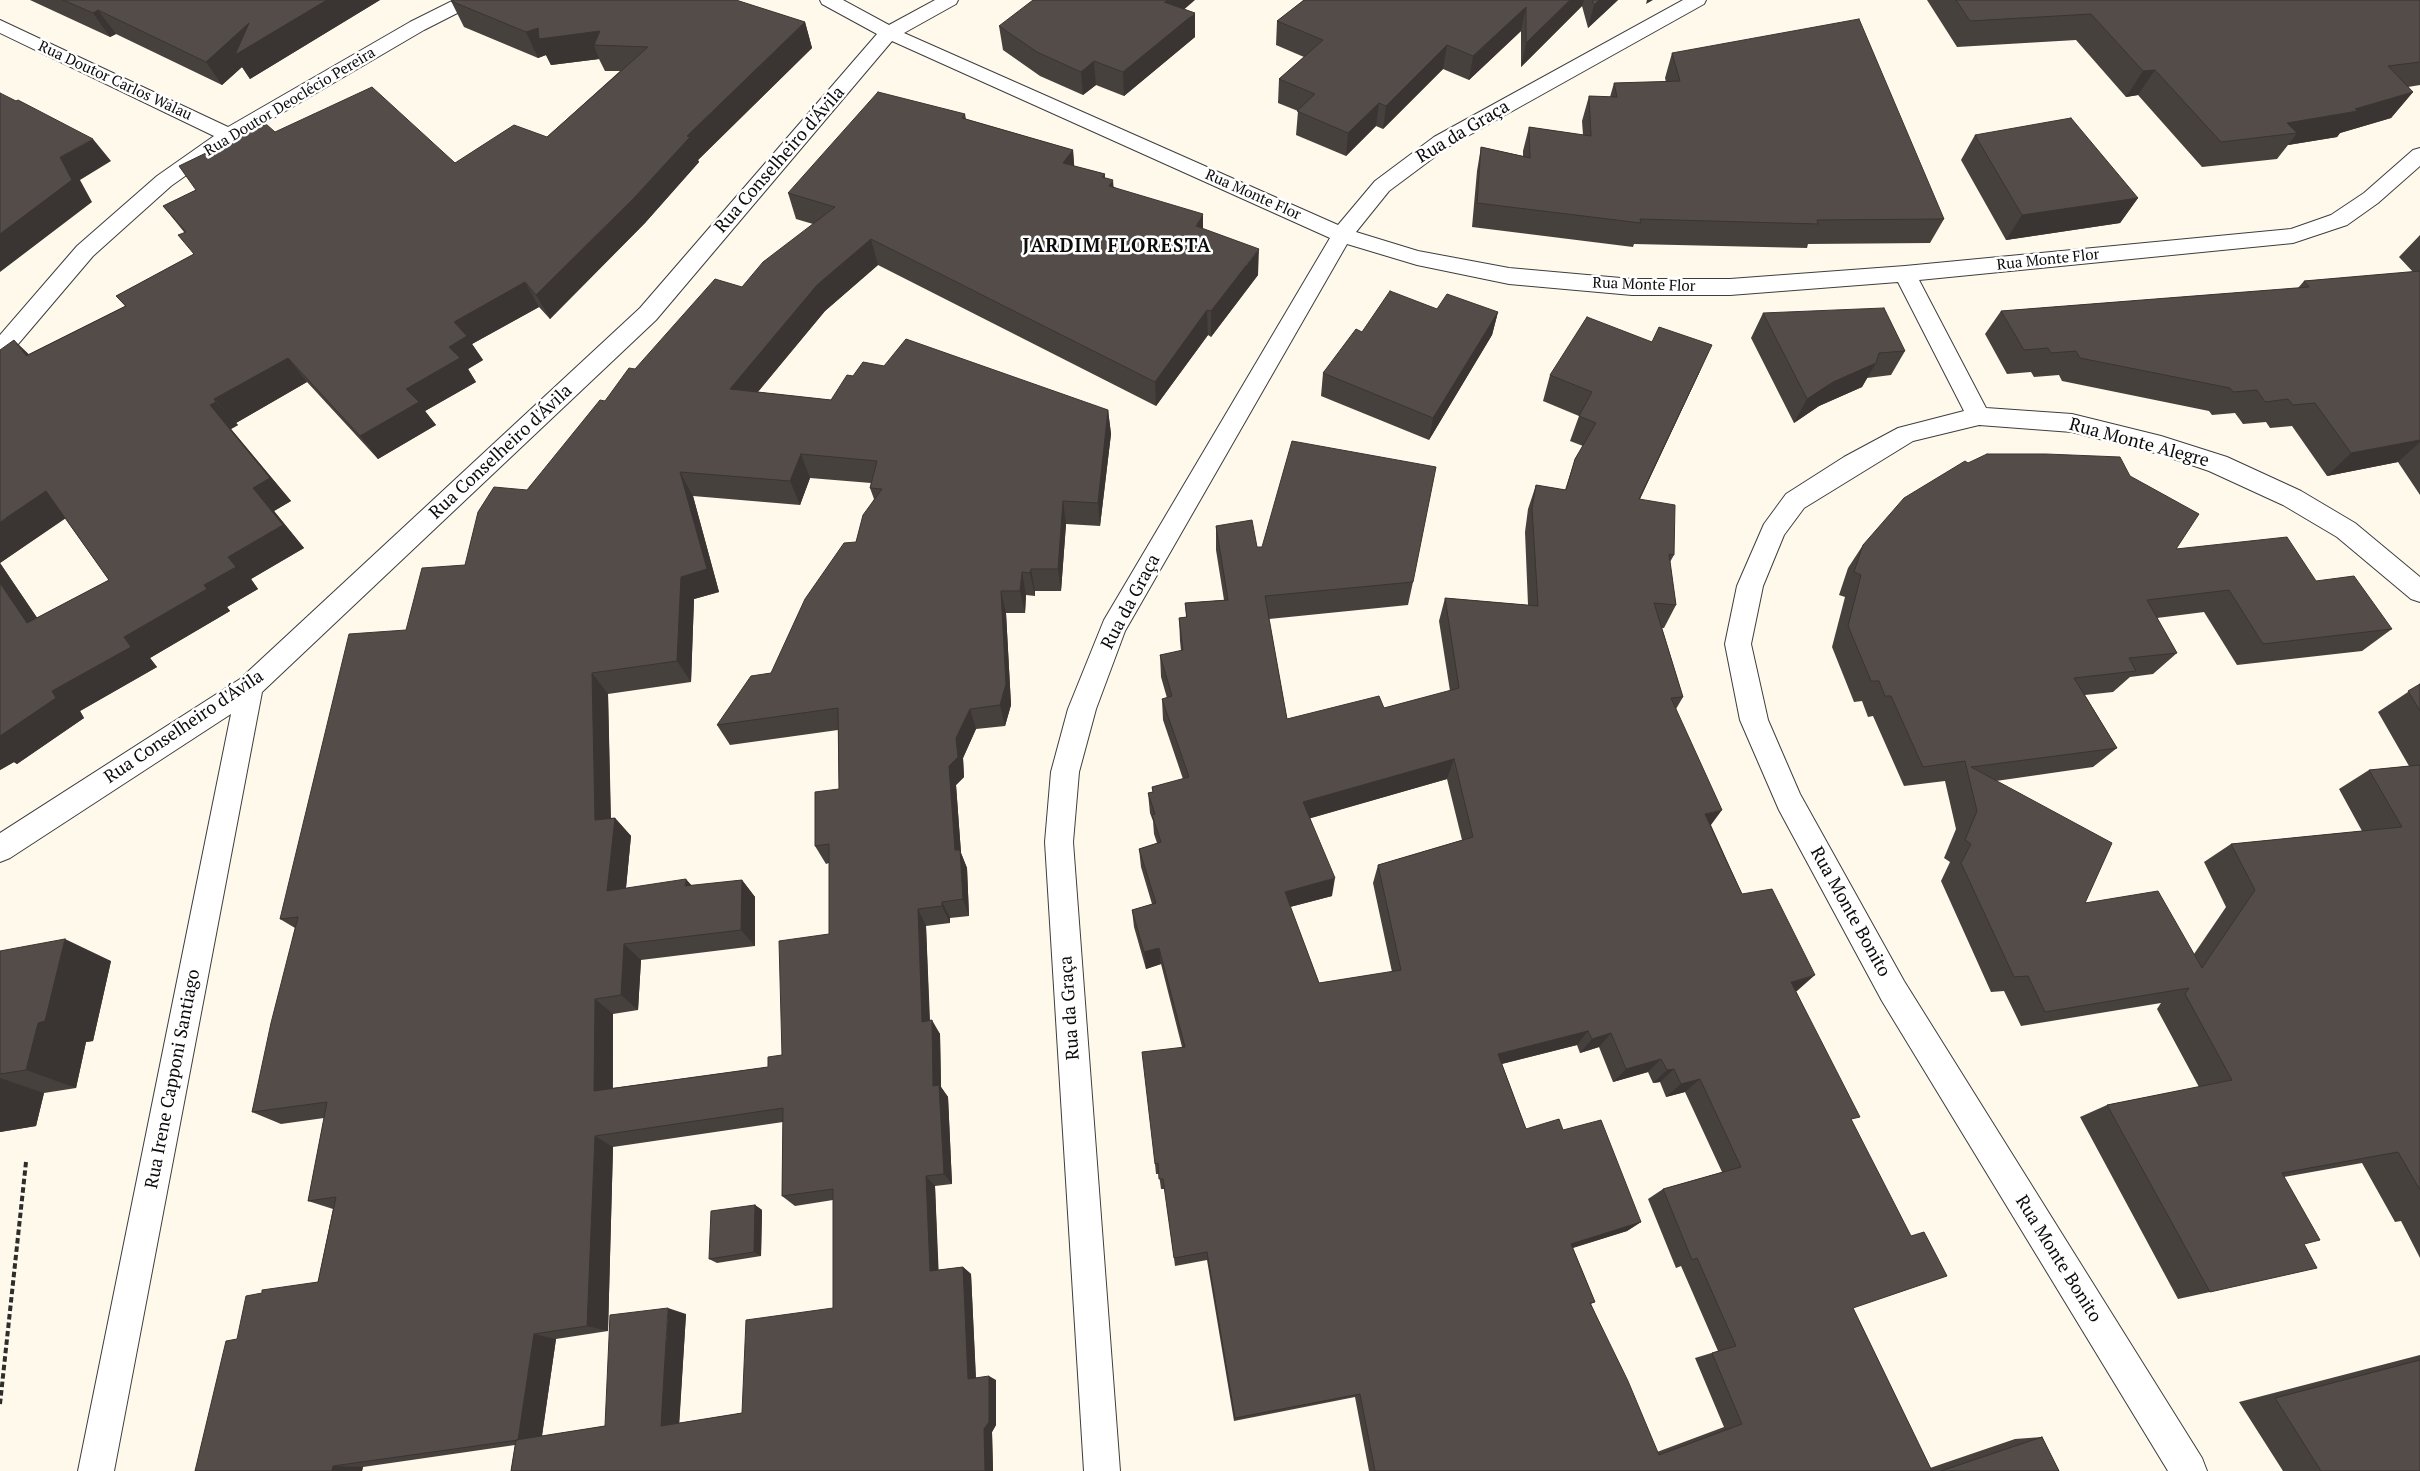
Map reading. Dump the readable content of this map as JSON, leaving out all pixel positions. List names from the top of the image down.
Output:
{
  "streets": {
    "street": [
      "Rua Doutor Carlos Walau",
      "Rua Doutor Deoclécio Pereira",
      "Rua da Graça",
      "Rua Conselheiro d'Ávila",
      "Rua Monte Flor",
      "Rua Monte Alegre",
      "Rua Monte Bonito",
      "Rua Irene Capponi Santiago"
    ]
  },
  "crossings": [
    ["Rua Doutor Carlos Walau", "Rua Doutor Deoclécio Pereira"],
    ["Rua da Graça", "Rua Monte Flor"],
    ["Rua Conselheiro d'Ávila", "Rua Monte Flor"],
    ["Rua Conselheiro d'Ávila", "Rua Irene Capponi Santiago"],
    ["Rua Monte Alegre", "Rua Monte Bonito"]
  ],
  "districts": ["JARDIM FLORESTA"]
}
